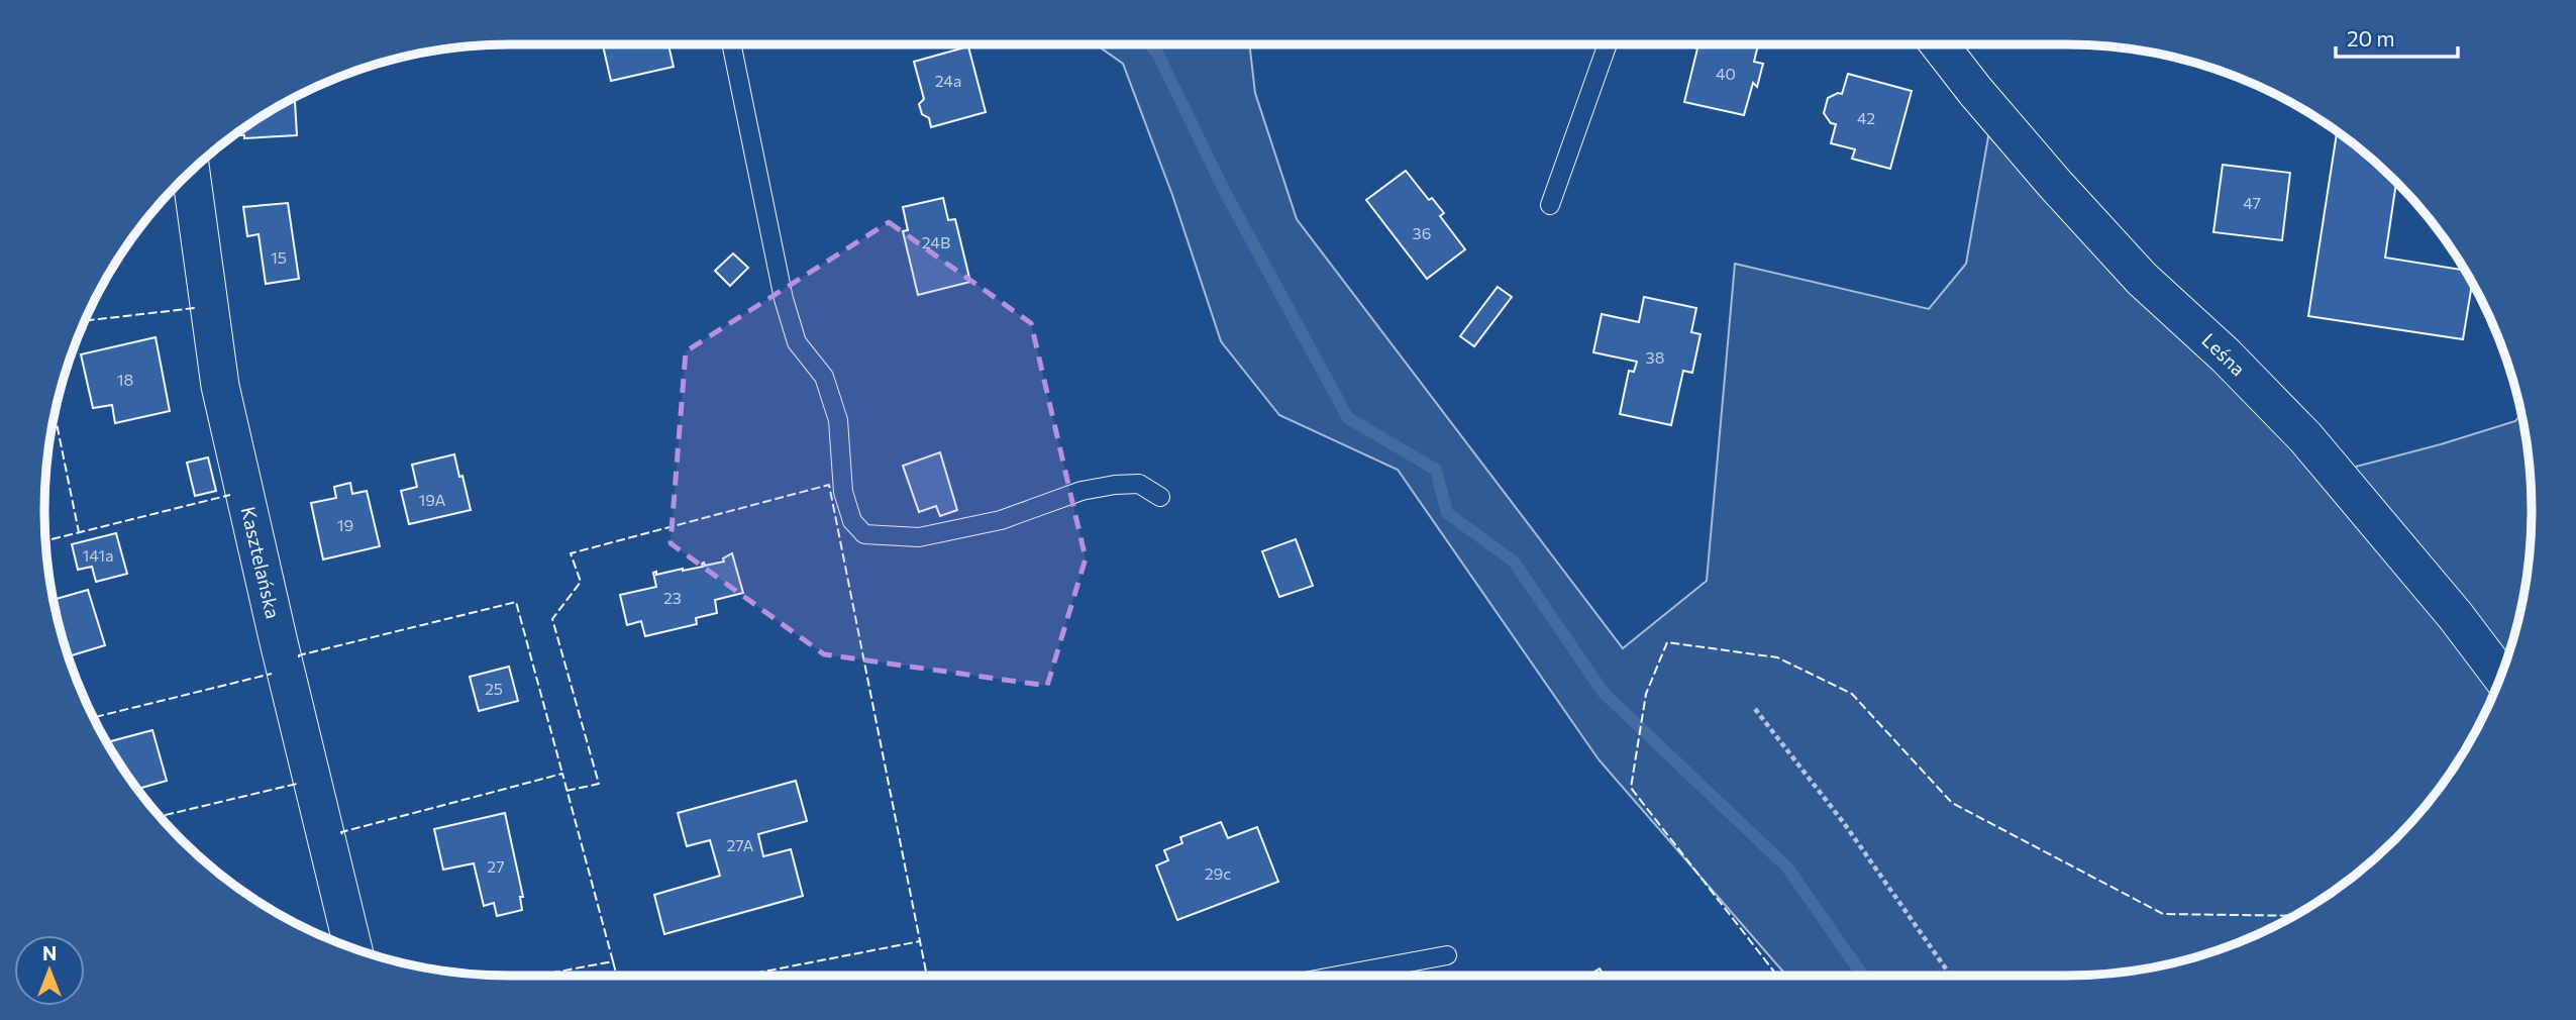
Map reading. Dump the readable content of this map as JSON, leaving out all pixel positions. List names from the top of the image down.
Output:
{
  "streets": {
    "street": ["Leśna", "Kasztelańska"]
  },
  "house_numbers": [
    "40",
    "24a",
    "42",
    "47",
    "36",
    "24B",
    "15",
    "38",
    "18",
    "19A",
    "19",
    "141a",
    "23",
    "25",
    "27A",
    "27",
    "29c"
  ],
  "scale_bar": "20 m",
  "north": "top"
}
